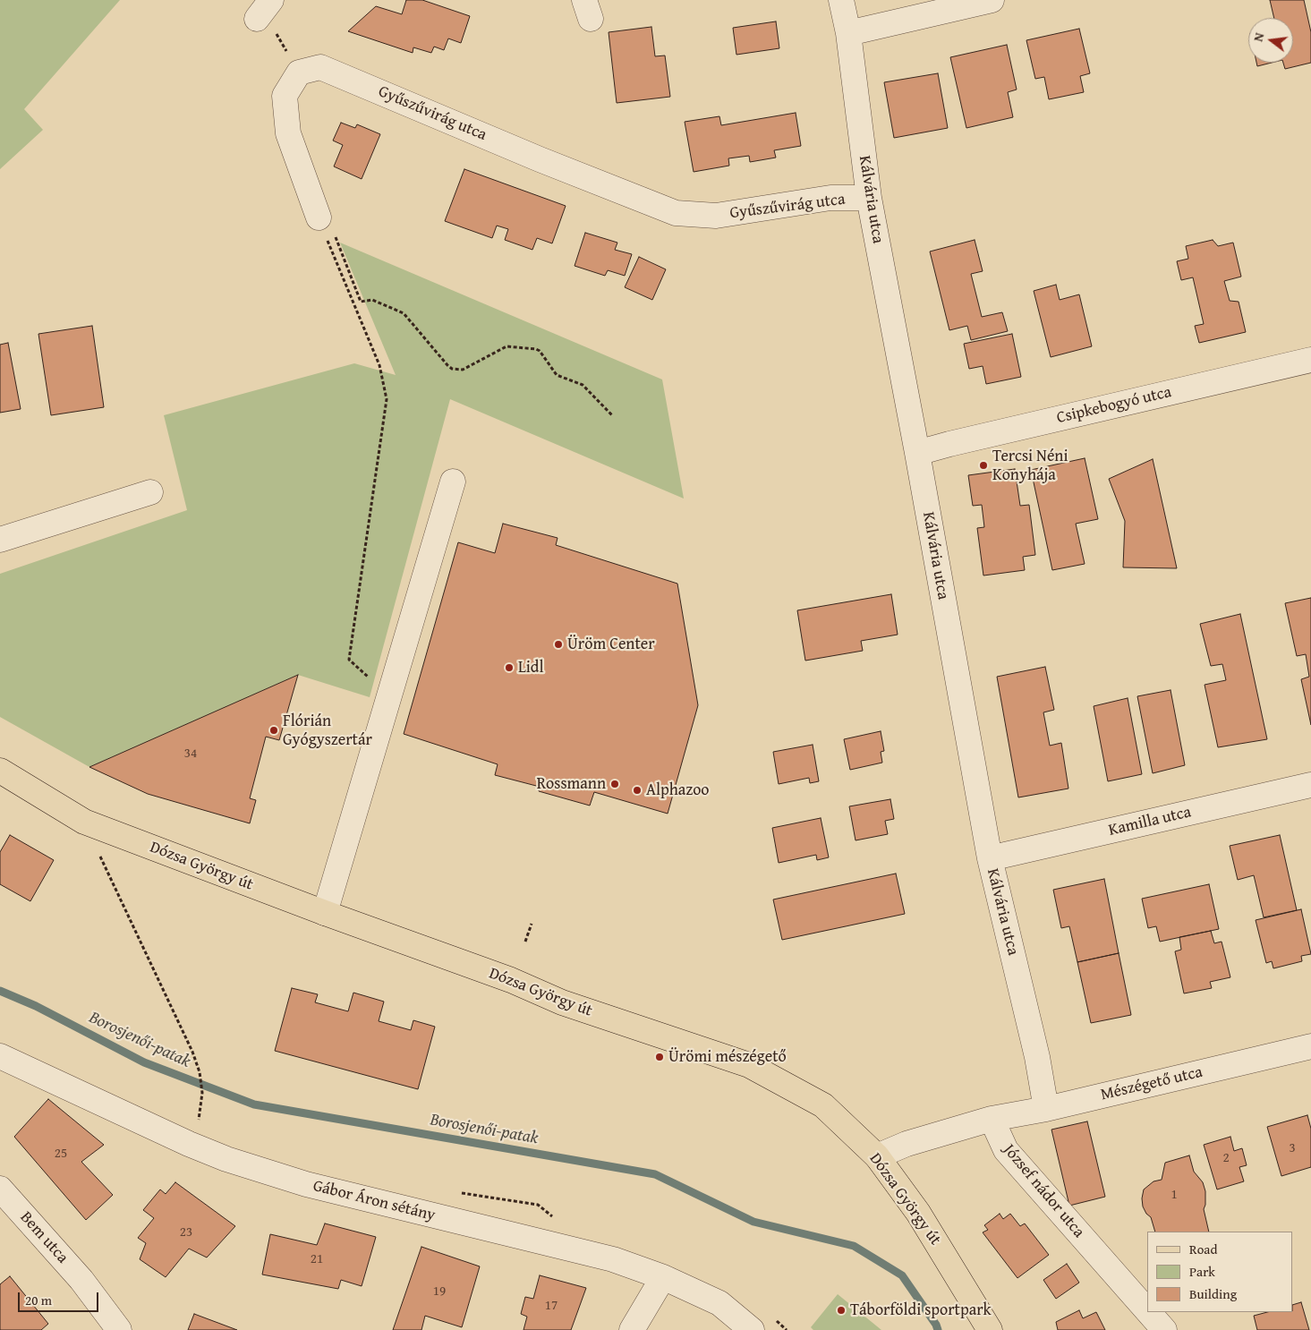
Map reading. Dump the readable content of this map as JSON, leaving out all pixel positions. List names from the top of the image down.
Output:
{
  "streets": {
    "main road": ["Dózsa György út"],
    "street": [
      "Gyűszűvirág utca",
      "Kálvária utca",
      "Csipkebogyó utca",
      "Kamilla utca",
      "Mészégető utca",
      "József nádor utca",
      "Gábor Áron sétány",
      "Bem utca"
    ]
  },
  "crossings": [
    ["Gyűszűvirág utca", "Kálvária utca"],
    ["Kálvária utca", "Csipkebogyó utca"],
    ["Kálvária utca", "Kamilla utca"],
    ["Kálvária utca", "Mészégető utca"],
    ["Mészégető utca", "József nádor utca"]
  ],
  "water": ["Borosjenői-patak"],
  "places": [
    "Tercsi Néni Konyhája",
    "Üröm Center",
    "Lidl",
    "Flórián Gyógyszertár",
    "Rossmann",
    "Alphazoo",
    "Ürömi mészégető",
    "Táborföldi sportpark"
  ],
  "house_numbers": [
    "34",
    "3",
    "25",
    "2",
    "1",
    "23",
    "21",
    "19",
    "17"
  ],
  "legend": ["Road", "Park", "Building"],
  "scale_bar": "20 m",
  "north": "left"
}
